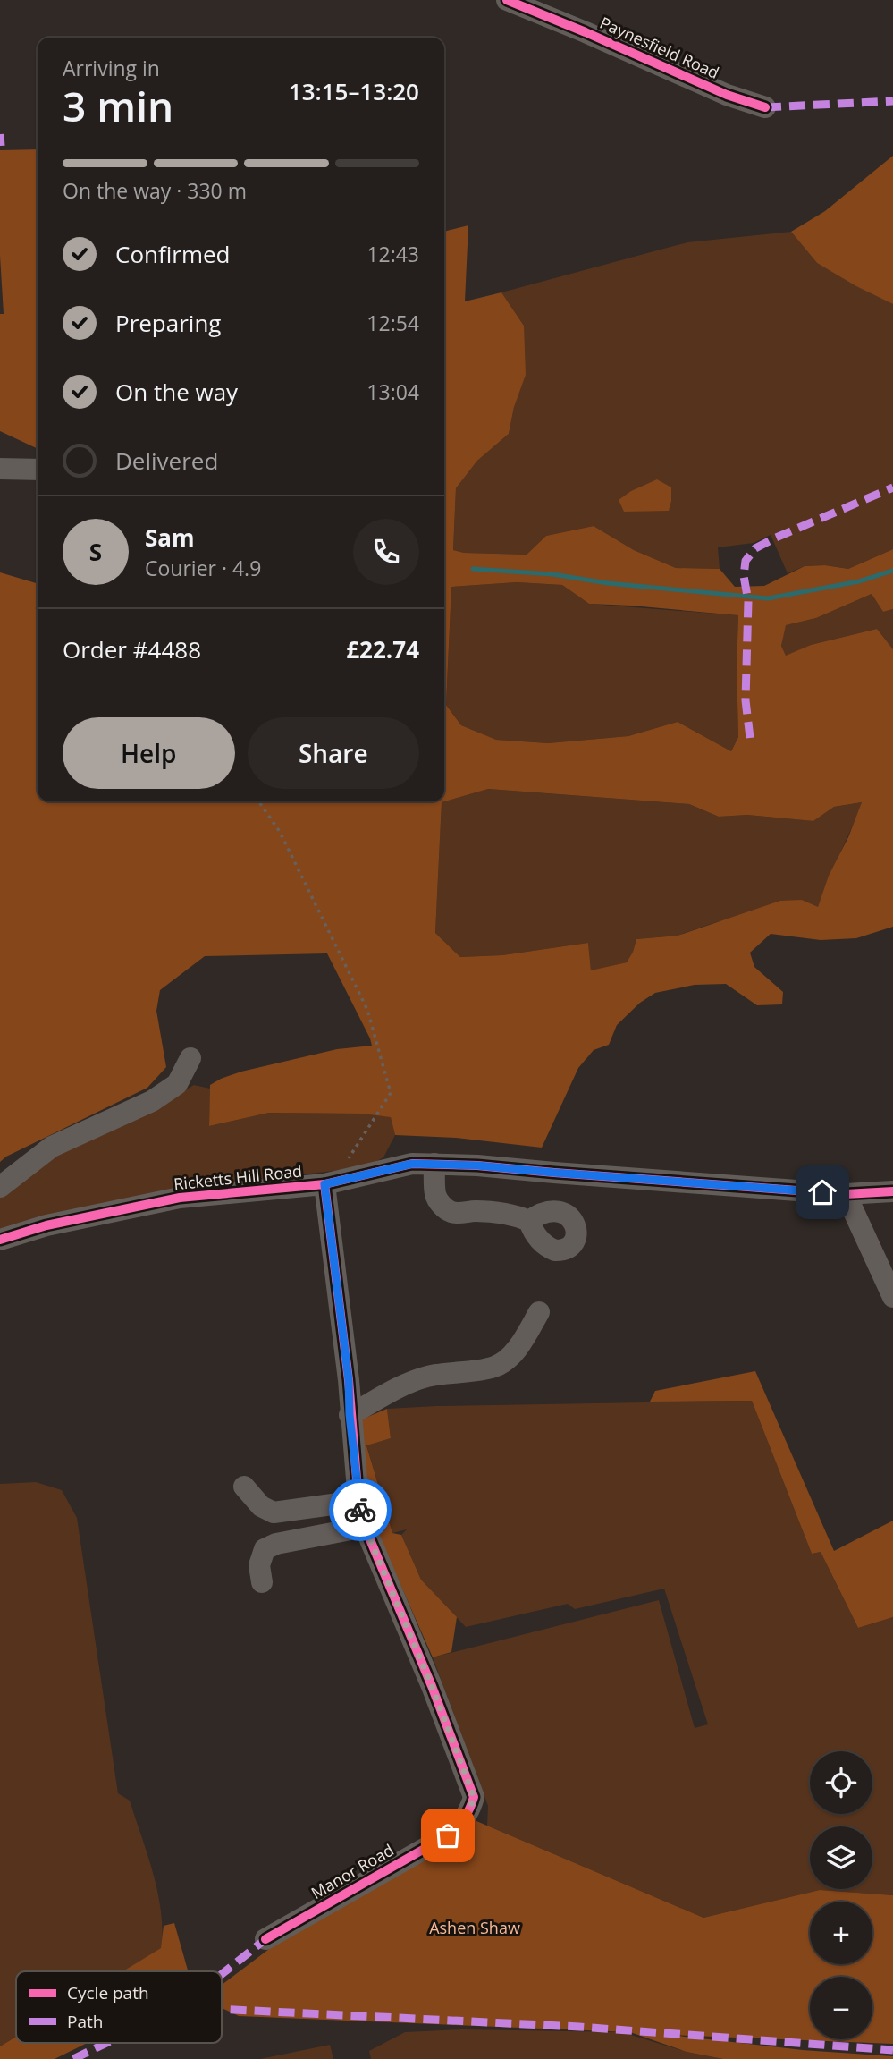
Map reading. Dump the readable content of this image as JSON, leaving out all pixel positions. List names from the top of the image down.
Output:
{
  "streets": {
    "street": ["Paynesfield Road", "Ricketts Hill Road", "Manor Road"]
  },
  "crossings": [
    ["Ricketts Hill Road", "Manor Road"]
  ],
  "parks": ["Ashen Shaw"],
  "legend": ["Cycle path", "Path"],
  "page": {
    "heading": ["3 min", "Arriving in", "13:15–13:20"],
    "panel": [
      "Sam",
      "Courier · 4.9",
      "Order #4488",
      "£22.74"
    ],
    "bar": "On the way · 330 m",
    "list": [
      ["Confirmed", "12:43"],
      ["Preparing", "12:54"],
      ["On the way", "13:04"],
      "Delivered"
    ],
    "round": "S",
    "buttons": ["Help", "Share"],
    "map_buttons": ["+", "−"]
  }
}
